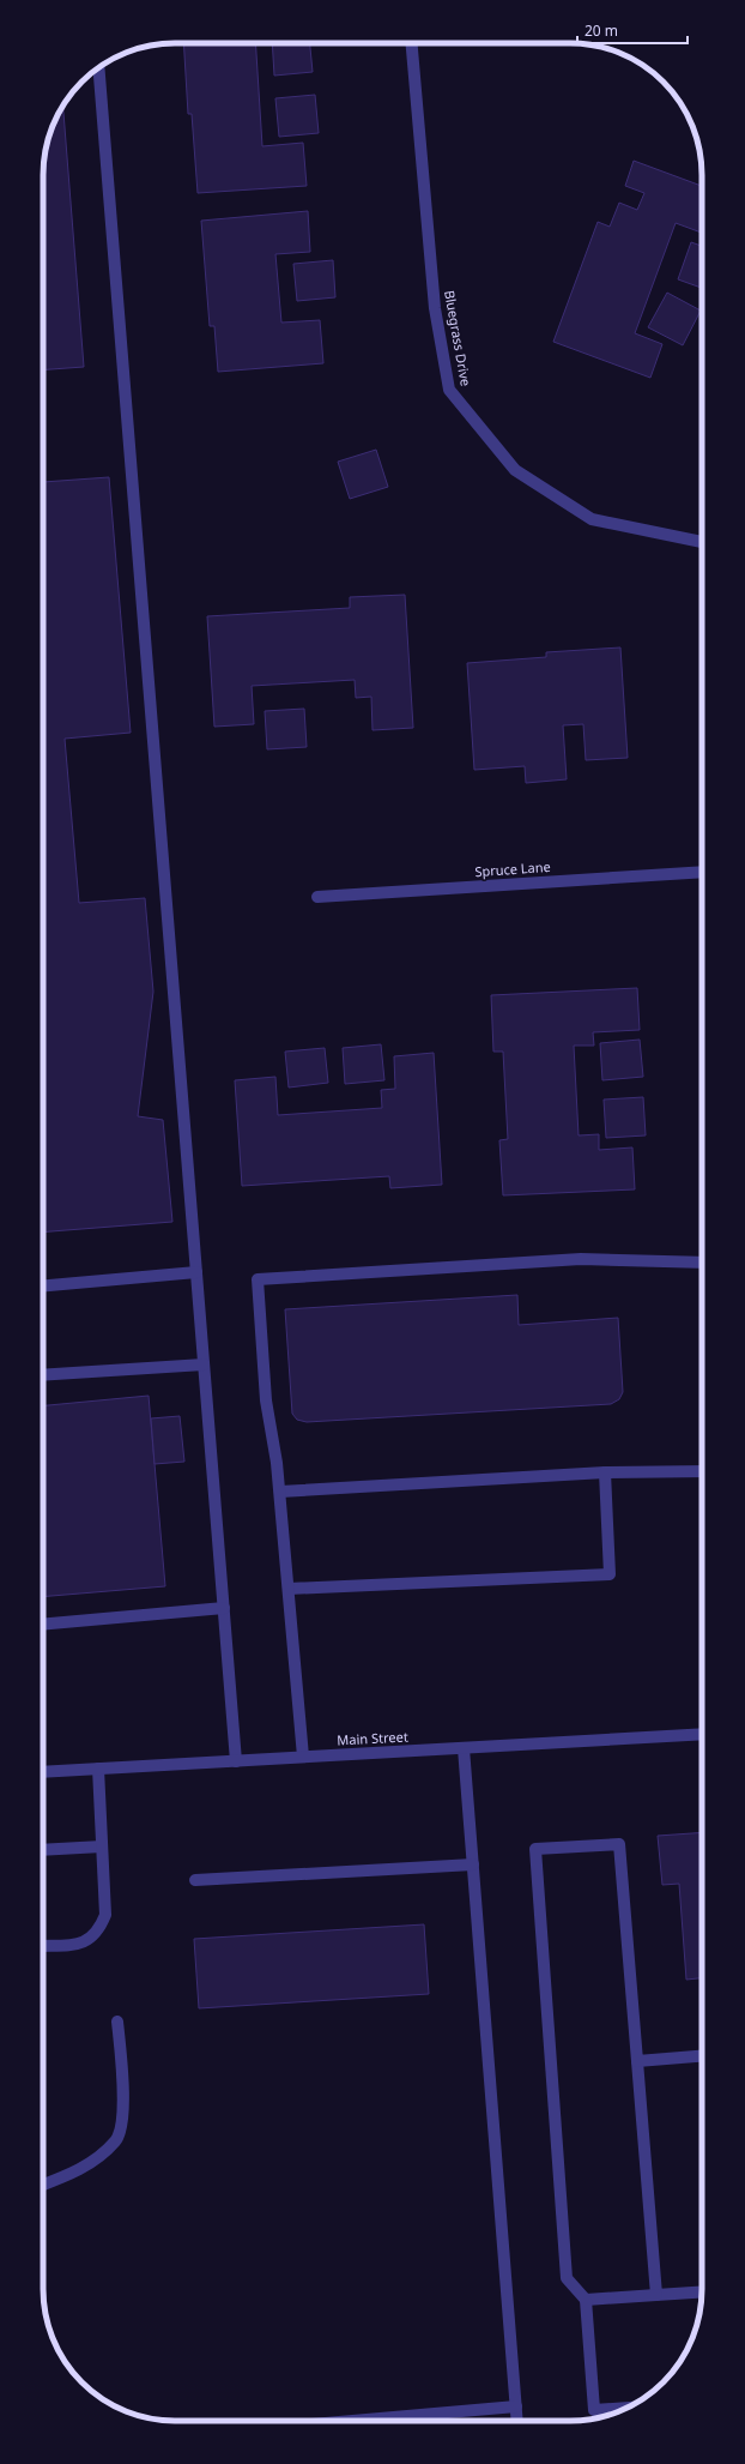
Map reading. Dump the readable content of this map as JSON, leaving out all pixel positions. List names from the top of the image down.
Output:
{
  "streets": {
    "street": ["Bluegrass Drive", "Spruce Lane", "Main Street"]
  },
  "scale_bar": "20 m"
}
